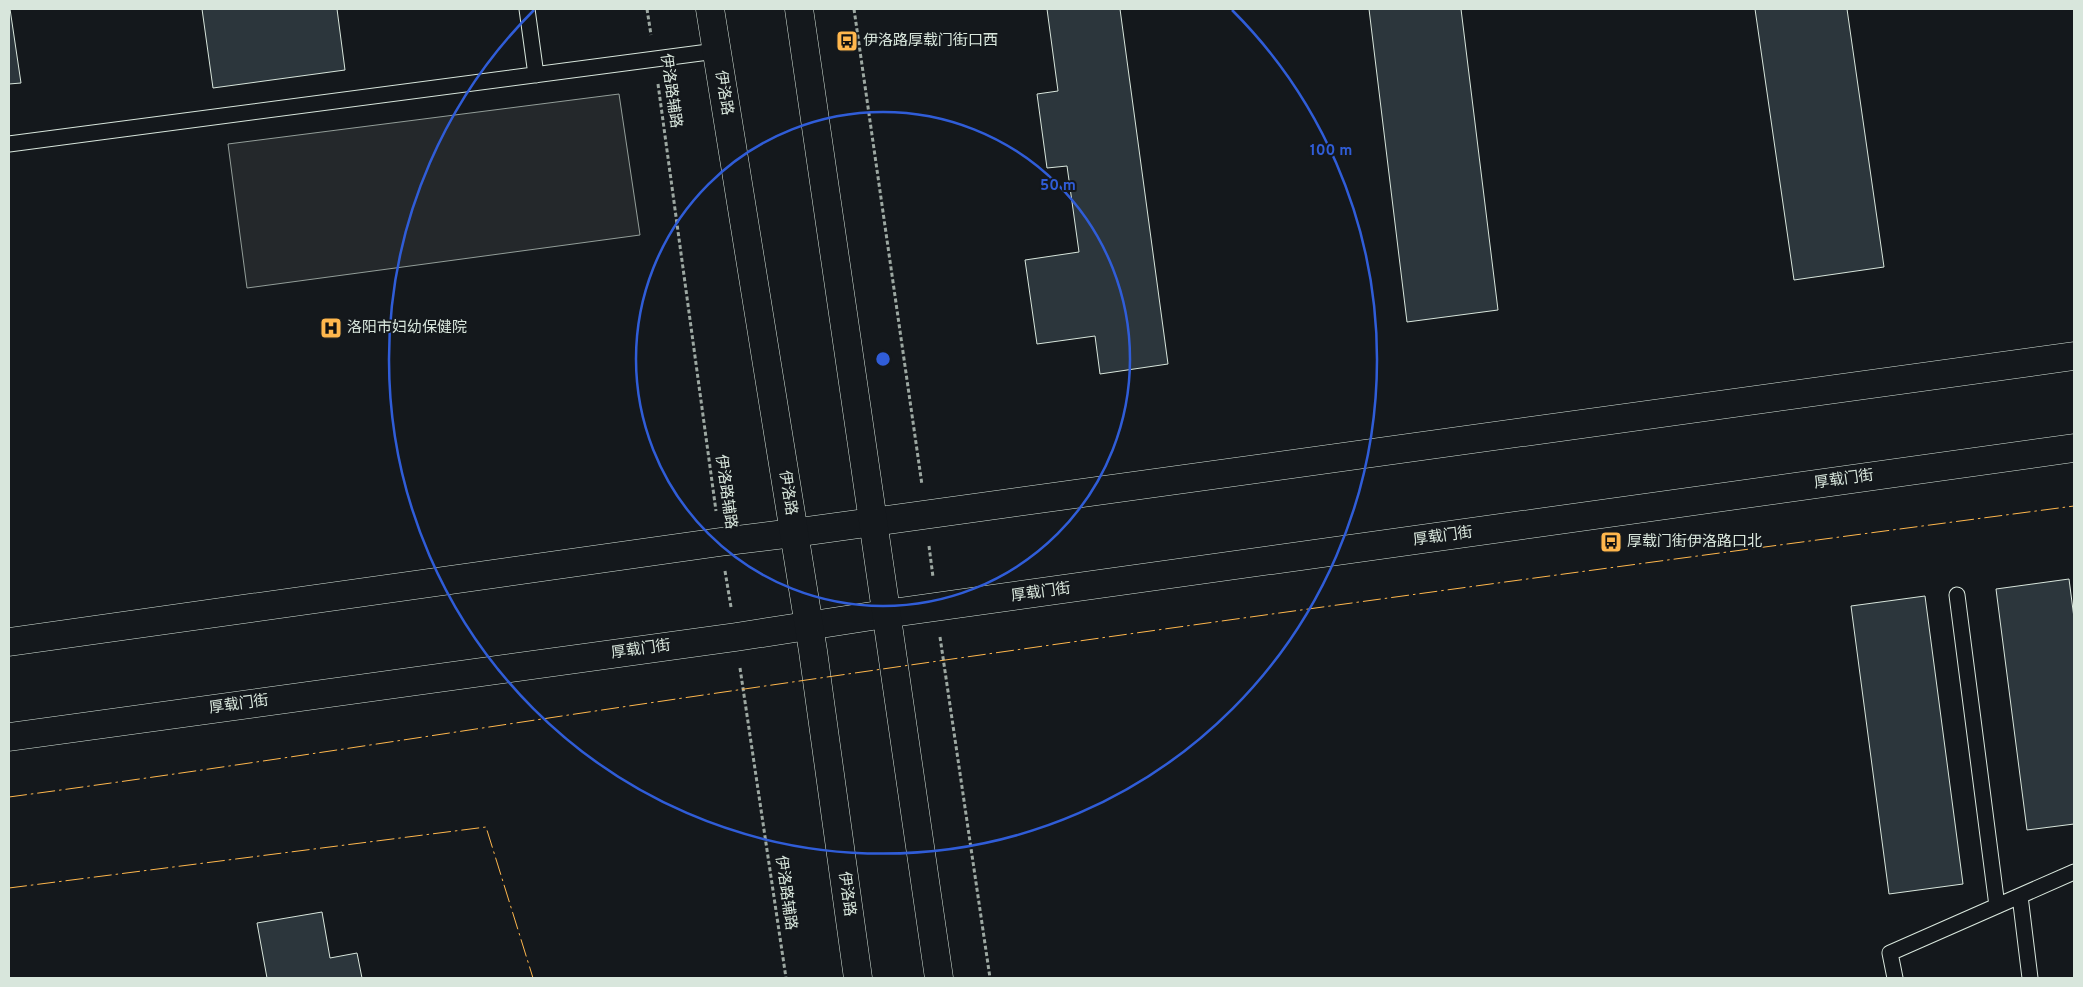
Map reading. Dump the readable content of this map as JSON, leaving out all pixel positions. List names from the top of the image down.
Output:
{
  "streets": {
    "main road": ["伊洛路", "厚载门街"],
    "path": ["伊洛路辅路"]
  },
  "crossings": [
    ["伊洛路辅路", "厚载门街"],
    ["伊洛路", "厚载门街"]
  ],
  "places": {
    "bus stop": ["伊洛路厚载门街口西", "厚载门街伊洛路口北"],
    "hospital": ["洛阳市妇幼保健院"]
  },
  "rings": ["100 m", "50 m"]
}
